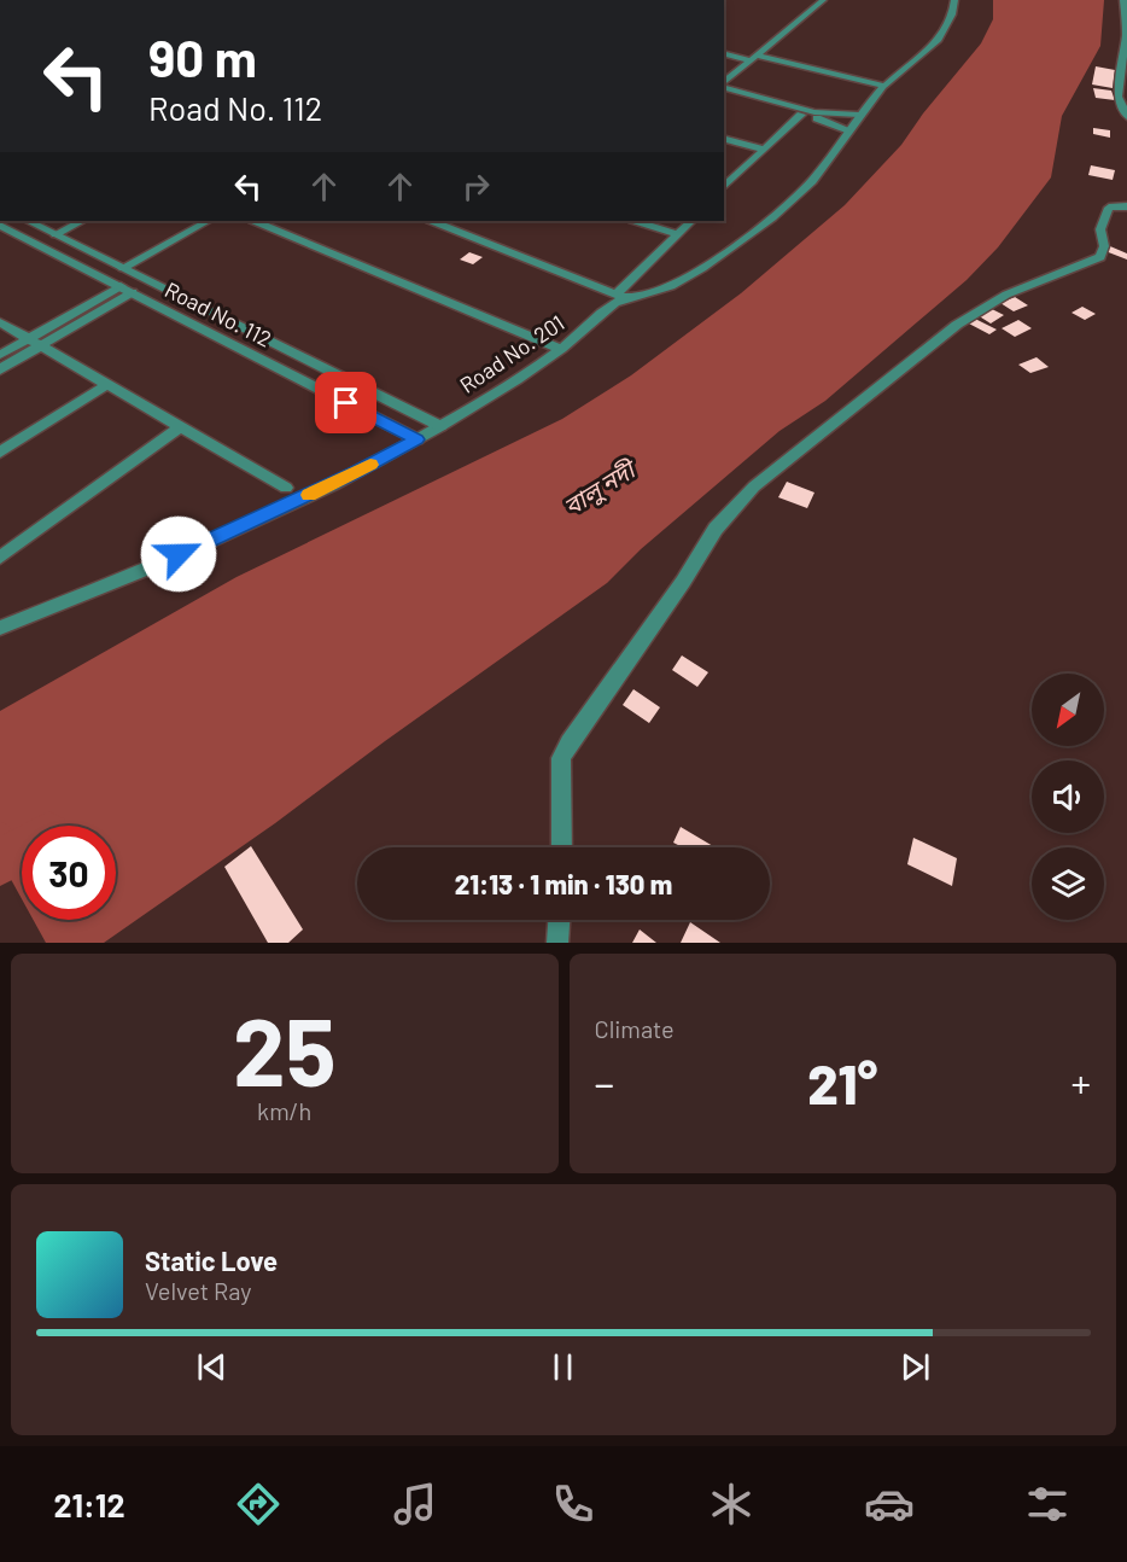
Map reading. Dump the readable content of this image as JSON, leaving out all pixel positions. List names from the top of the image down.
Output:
{
  "streets": {
    "street": ["Road No. 112", "Road No. 201"]
  },
  "crossings": [
    ["Road No. 112", "Road No. 201"]
  ],
  "water": ["বালু নদী"],
  "north": "bottom left",
  "page": {
    "turn": ["90 m", "Road No. 112"],
    "limit": "30",
    "trip": "21:13 · 1 min · 130 m",
    "tile": [
      ["25", "km/h"],
      "Climate"
    ],
    "heat": ["−", "21°", "+"],
    "song": ["Static Love", "Velvet Ray"],
    "tabs": "21:12"
  }
}
